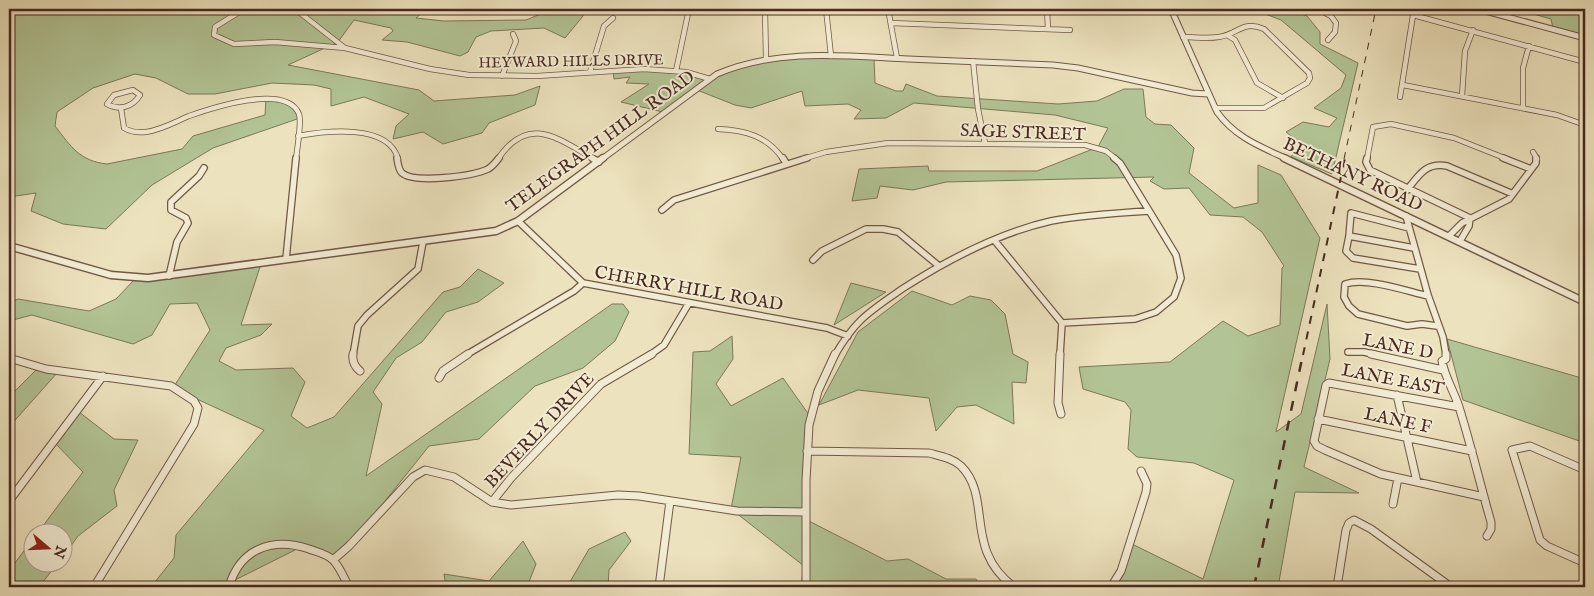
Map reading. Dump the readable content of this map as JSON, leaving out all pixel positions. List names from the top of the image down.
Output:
{
  "streets": {
    "street": [
      "HEYWARD HILLS DRIVE",
      "SAGE STREET",
      "TELEGRAPH HILL ROAD",
      "BETHANY ROAD",
      "CHERRY HILL ROAD",
      "LANE D",
      "LANE EAST",
      "LANE F",
      "BEVERLY DRIVE"
    ]
  },
  "crossings": [
    ["HEYWARD HILLS DRIVE", "TELEGRAPH HILL ROAD"],
    ["TELEGRAPH HILL ROAD", "BETHANY ROAD"],
    ["TELEGRAPH HILL ROAD", "CHERRY HILL ROAD"],
    ["CHERRY HILL ROAD", "BEVERLY DRIVE"],
    ["LANE EAST", "LANE F"]
  ],
  "north": "right"
}
